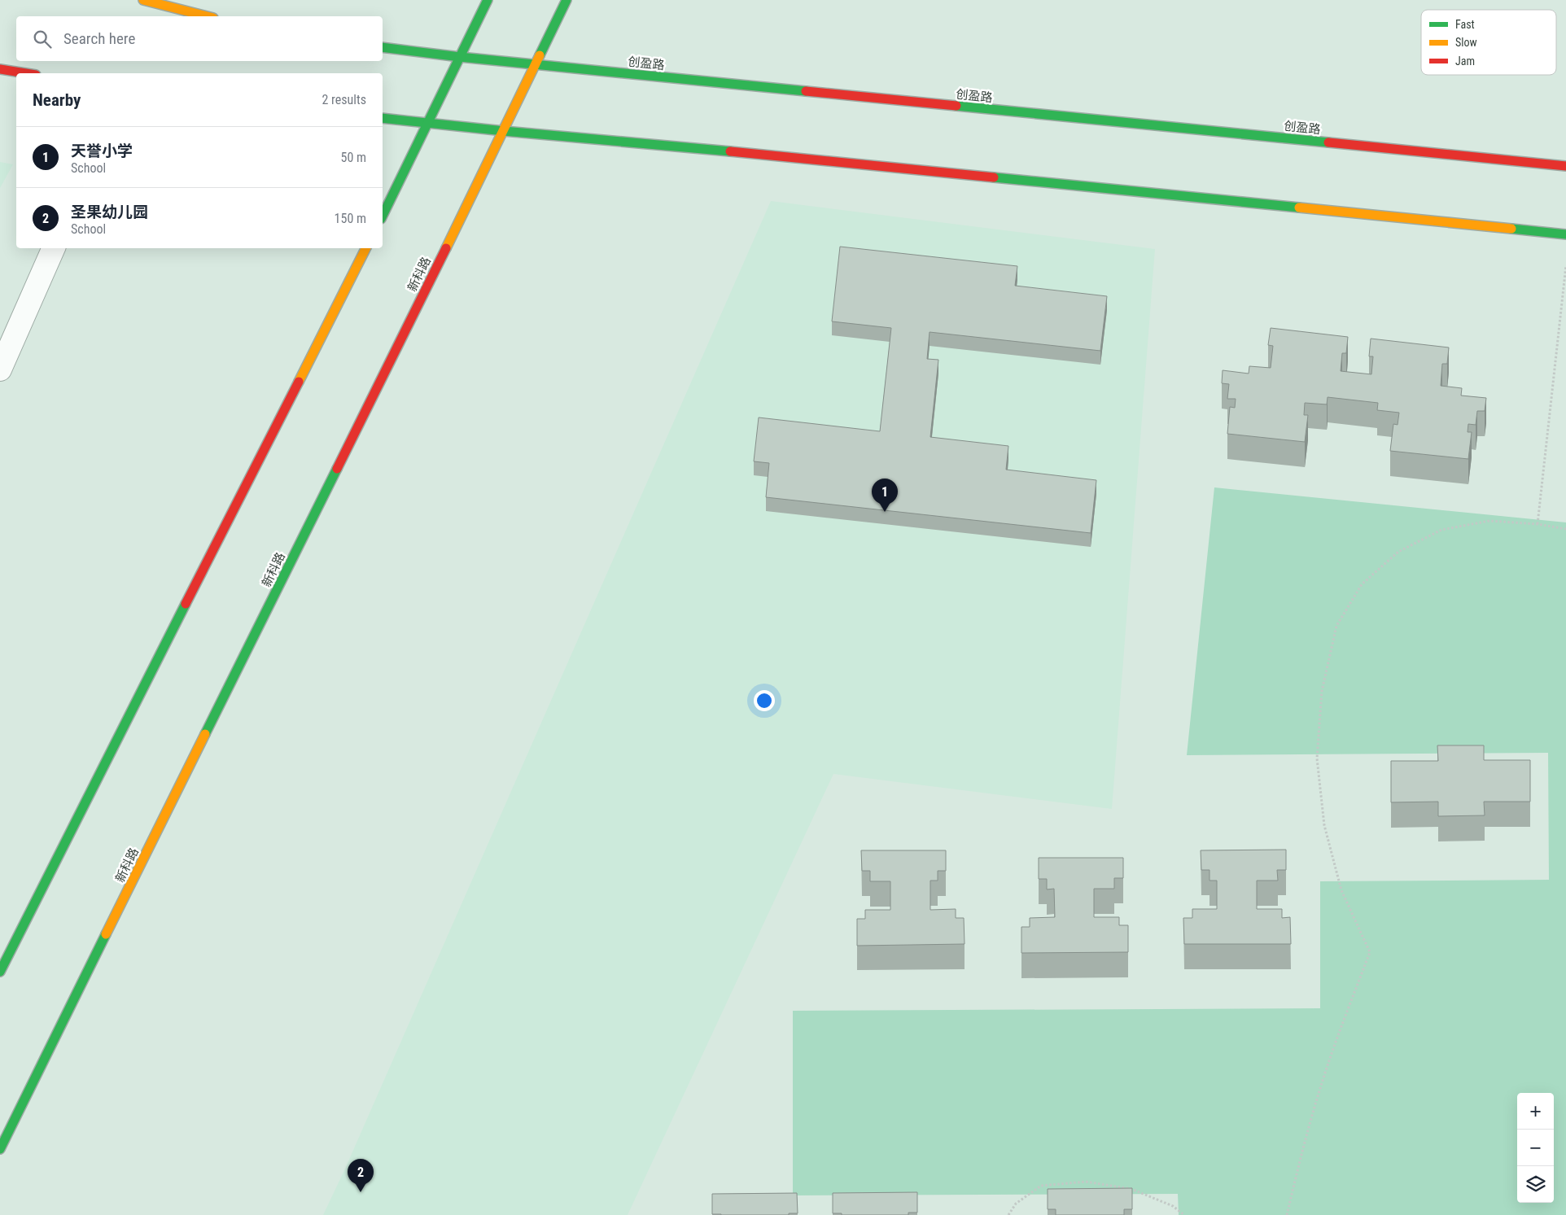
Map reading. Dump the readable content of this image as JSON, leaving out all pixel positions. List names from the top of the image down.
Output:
{
  "streets": {
    "street": ["创盈路", "新科路"]
  },
  "crossings": [
    ["创盈路", "新科路"]
  ],
  "legend": ["Fast", "Slow", "Jam"],
  "page": {
    "search": "Search here",
    "heading": ["Nearby", "2 results"],
    "list": [
      {
        "mark": "1",
        "name": "天誉小学",
        "note": "School",
        "value": "50 m"
      },
      {
        "mark": "2",
        "name": "圣果幼儿园",
        "note": "School",
        "value": "150 m"
      }
    ],
    "pins": ["1", "2"],
    "map_buttons": ["+", "−"]
  }
}
